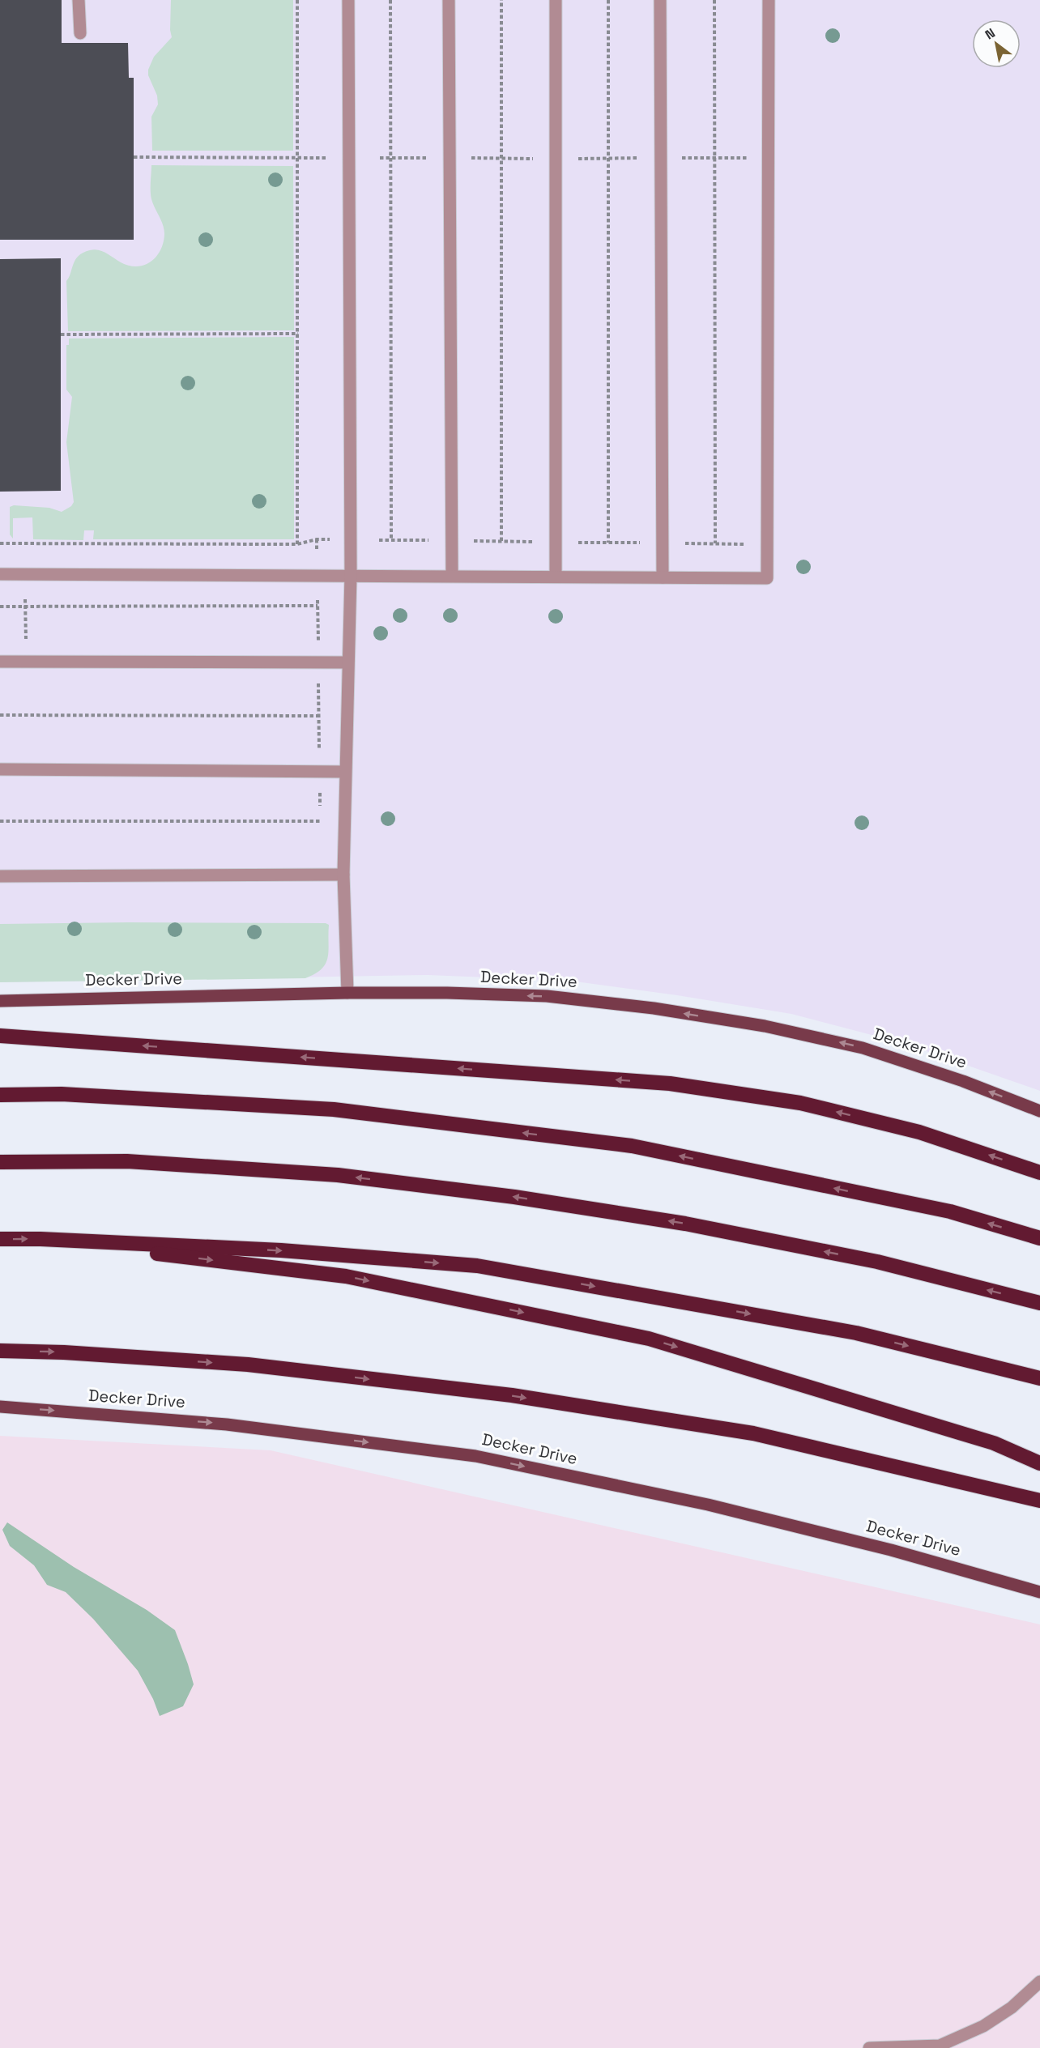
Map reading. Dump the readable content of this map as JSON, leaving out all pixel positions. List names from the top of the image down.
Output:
{
  "streets": {
    "main road": ["Decker Drive"]
  },
  "north": "top left"
}
